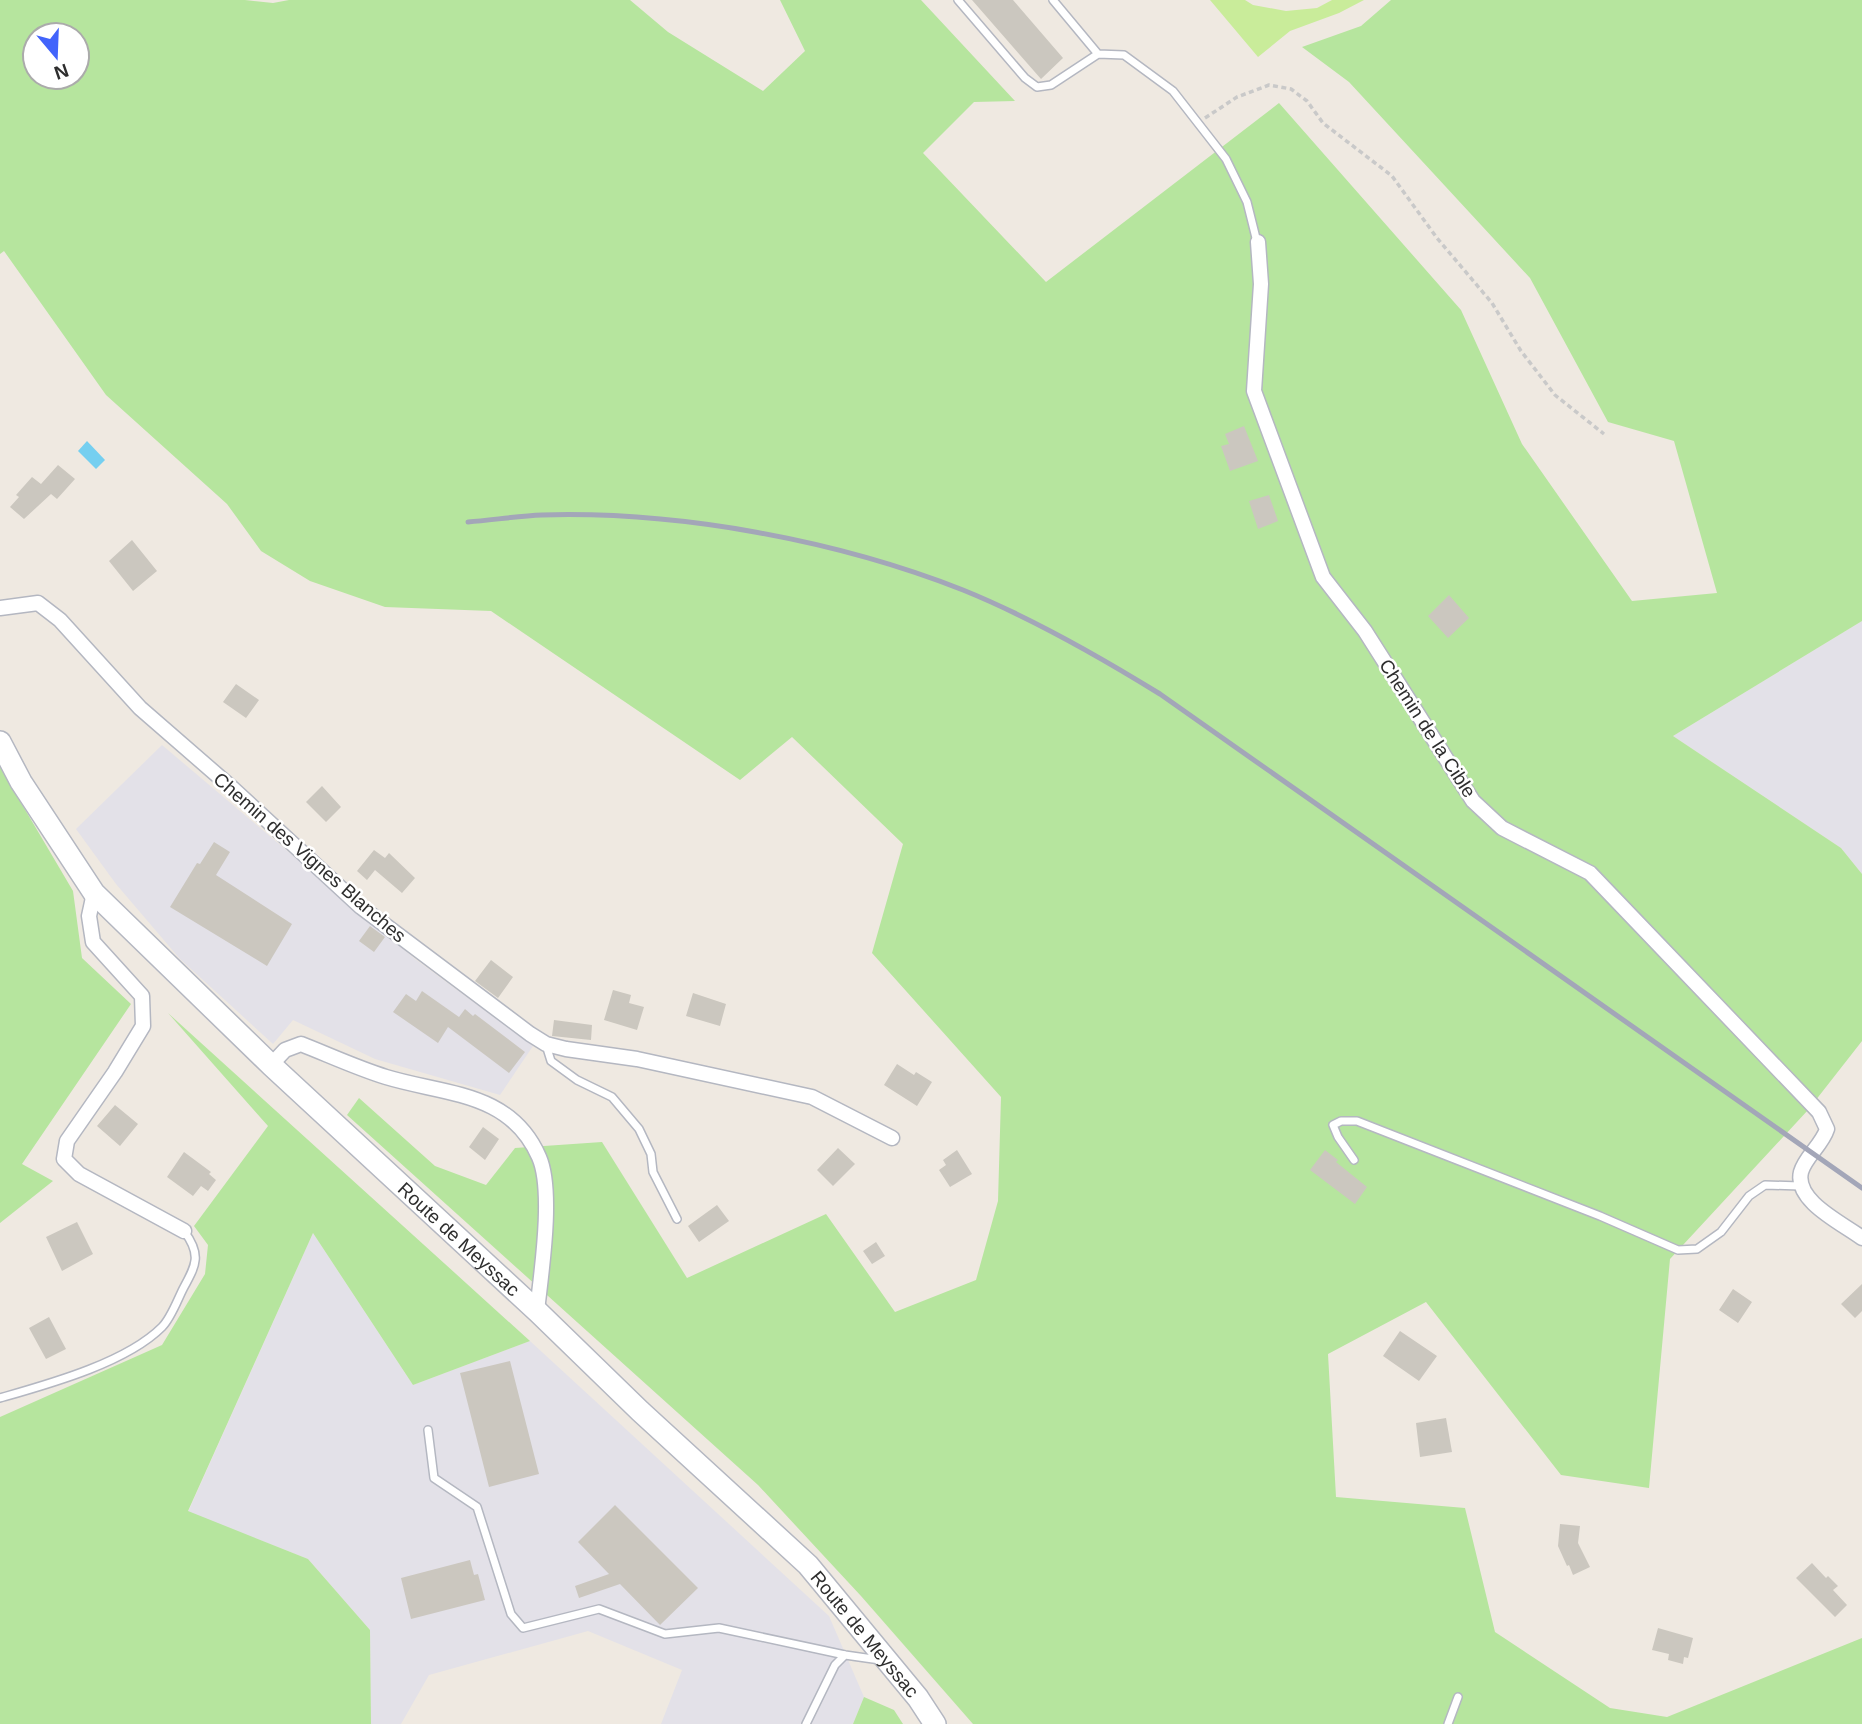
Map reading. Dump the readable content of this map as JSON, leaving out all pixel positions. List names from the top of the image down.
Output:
{
  "streets": {
    "main road": ["Route de Meyssac"],
    "street": ["Chemin de la Cible", "Chemin des Vignes Blanches"]
  },
  "north": "bottom"
}
